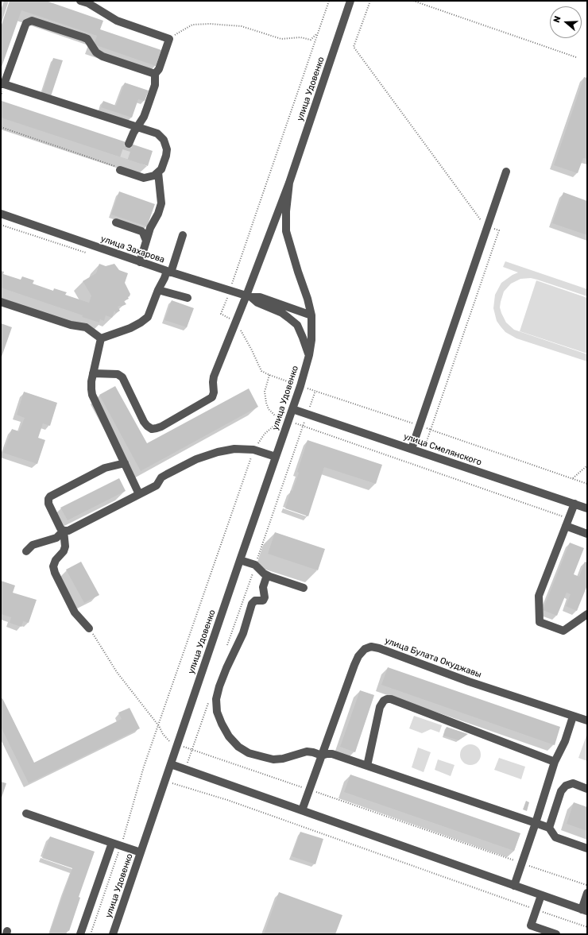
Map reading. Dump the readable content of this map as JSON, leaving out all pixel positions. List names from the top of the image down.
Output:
{
  "streets": {
    "street": [
      "улица Удовенко",
      "улица Захарова",
      "улица Смелянского",
      "улица Булата Окуджавы"
    ]
  },
  "crossings": [
    ["улица Удовенко", "улица Захарова"],
    ["улица Удовенко", "улица Смелянского"]
  ],
  "north": "left"
}
